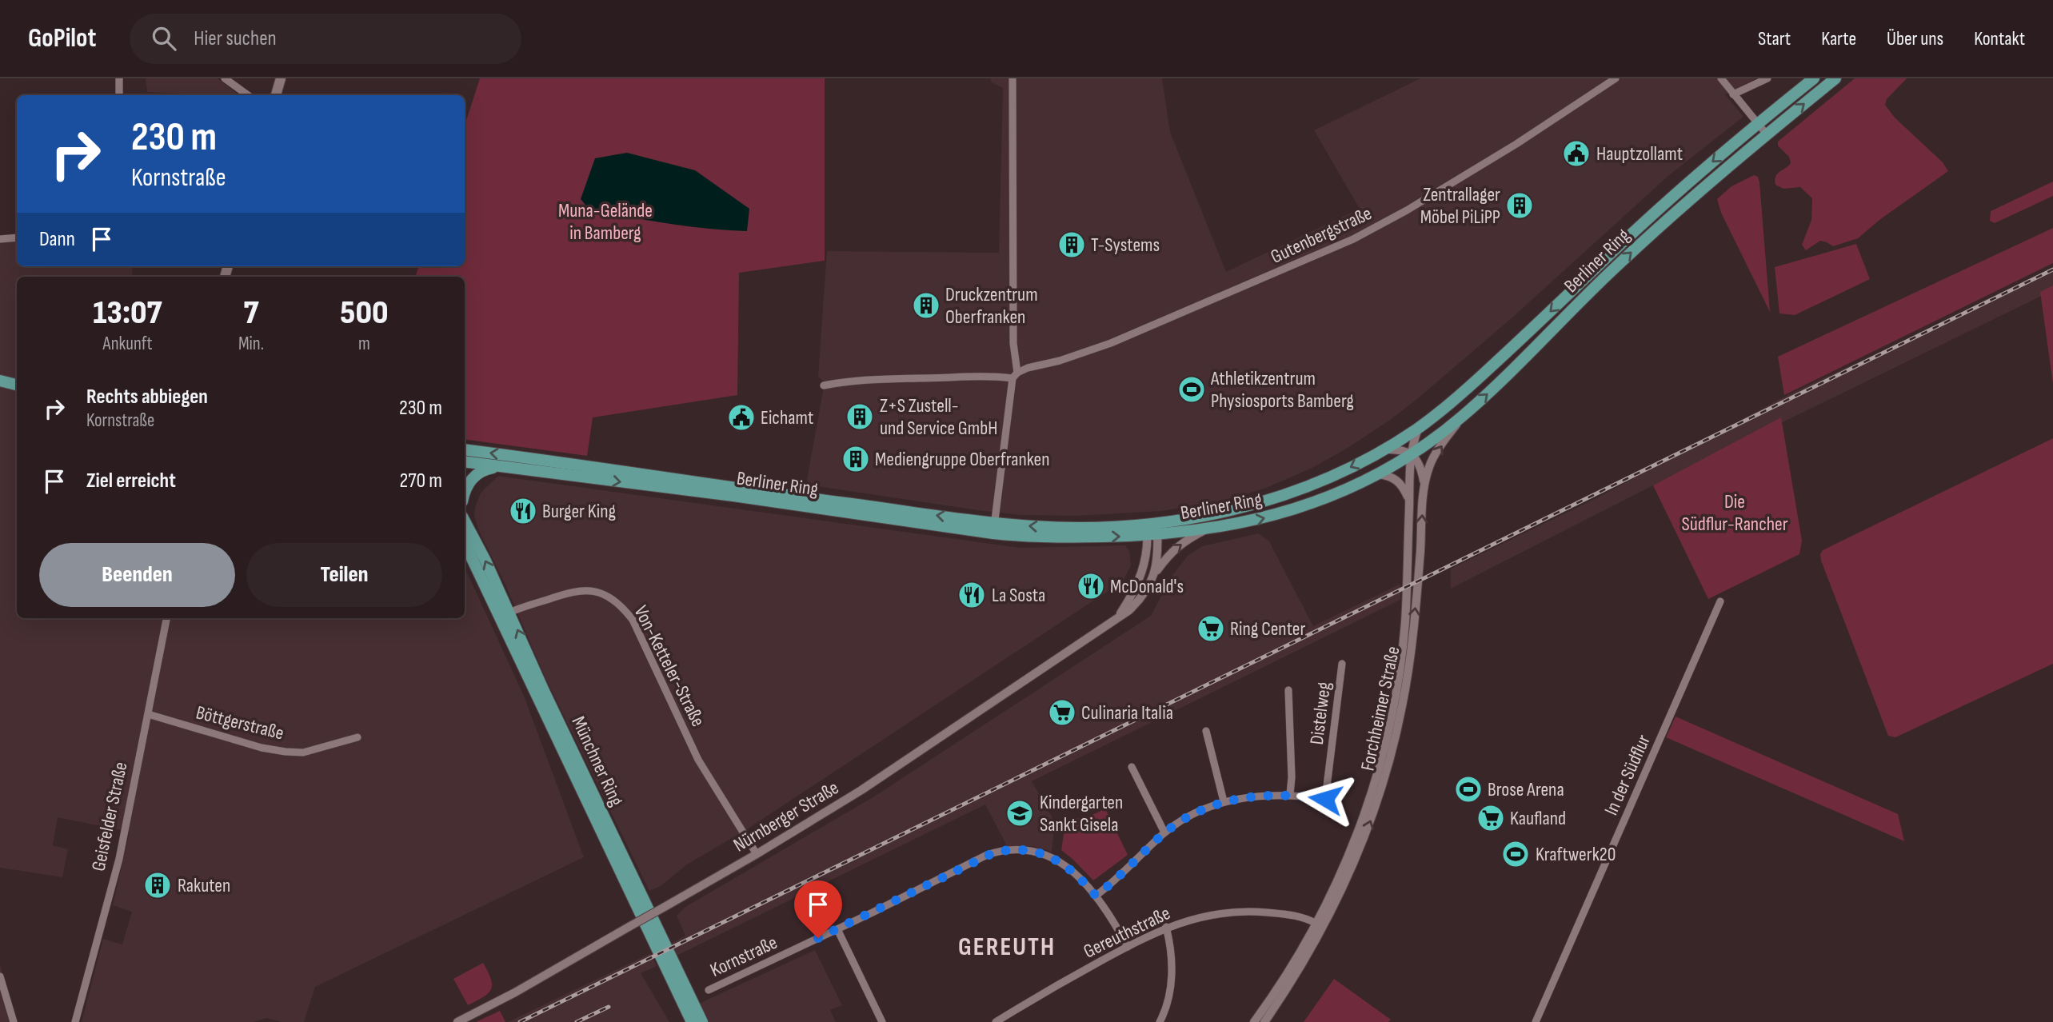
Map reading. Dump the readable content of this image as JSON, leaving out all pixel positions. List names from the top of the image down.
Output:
{
  "streets": {
    "main road": ["Berliner Ring", "Münchner Ring"],
    "street": [
      "Gutenbergstraße",
      "Von-Ketteler-Straße",
      "Forchheimer Straße",
      "Distelweg",
      "Böttgerstraße",
      "In der Südflur",
      "Geisfelder Straße",
      "Nürnberger Straße",
      "Gereuthstraße",
      "Kornstraße"
    ]
  },
  "crossings": [
    ["Berliner Ring", "Forchheimer Straße"],
    ["Berliner Ring", "Nürnberger Straße"],
    ["Von-Ketteler-Straße", "Münchner Ring"],
    ["Von-Ketteler-Straße", "Nürnberger Straße"],
    ["Forchheimer Straße", "Gereuthstraße"],
    ["Distelweg", "Kornstraße"],
    ["Böttgerstraße", "Geisfelder Straße"],
    ["Gereuthstraße", "Kornstraße"]
  ],
  "districts": ["GEREUTH"],
  "parks": ["Muna-Gelände in Bamberg", "Die Südflur-Rancher"],
  "places": {
    "public building": ["Hauptzollamt", "Eichamt"],
    "building": [
      "Zentrallager Möbel PiLiPP",
      "T-Systems",
      "Druckzentrum Oberfranken",
      "Z+S Zustell- und Service GmbH",
      "Mediengruppe Oberfranken",
      "Rakuten"
    ],
    "sports": ["Athletikzentrum Physiosports Bamberg", "Brose Arena", "Kraftwerk20"],
    "restaurant": ["Burger King", "McDonald's", "La Sosta"],
    "supermarket": ["Ring Center", "Culinaria Italia", "Kaufland"],
    "school or university": ["Kindergarten Sankt Gisela"]
  },
  "page": {
    "header": "GoPilot",
    "search": "Hier suchen",
    "nav": [
      "Start",
      "Karte",
      "Über uns",
      "Kontakt"
    ],
    "turn": ["230 m", "Kornstraße"],
    "then": "Dann",
    "eta": [
      "13:07",
      "Ankunft",
      "7",
      "Min.",
      "500",
      "m"
    ],
    "list": [
      {
        "name": "Rechts abbiegen",
        "note": "Kornstraße",
        "value": "230 m"
      },
      {
        "name": "Ziel erreicht",
        "value": "270 m"
      }
    ],
    "buttons": ["Beenden", "Teilen"]
  }
}
